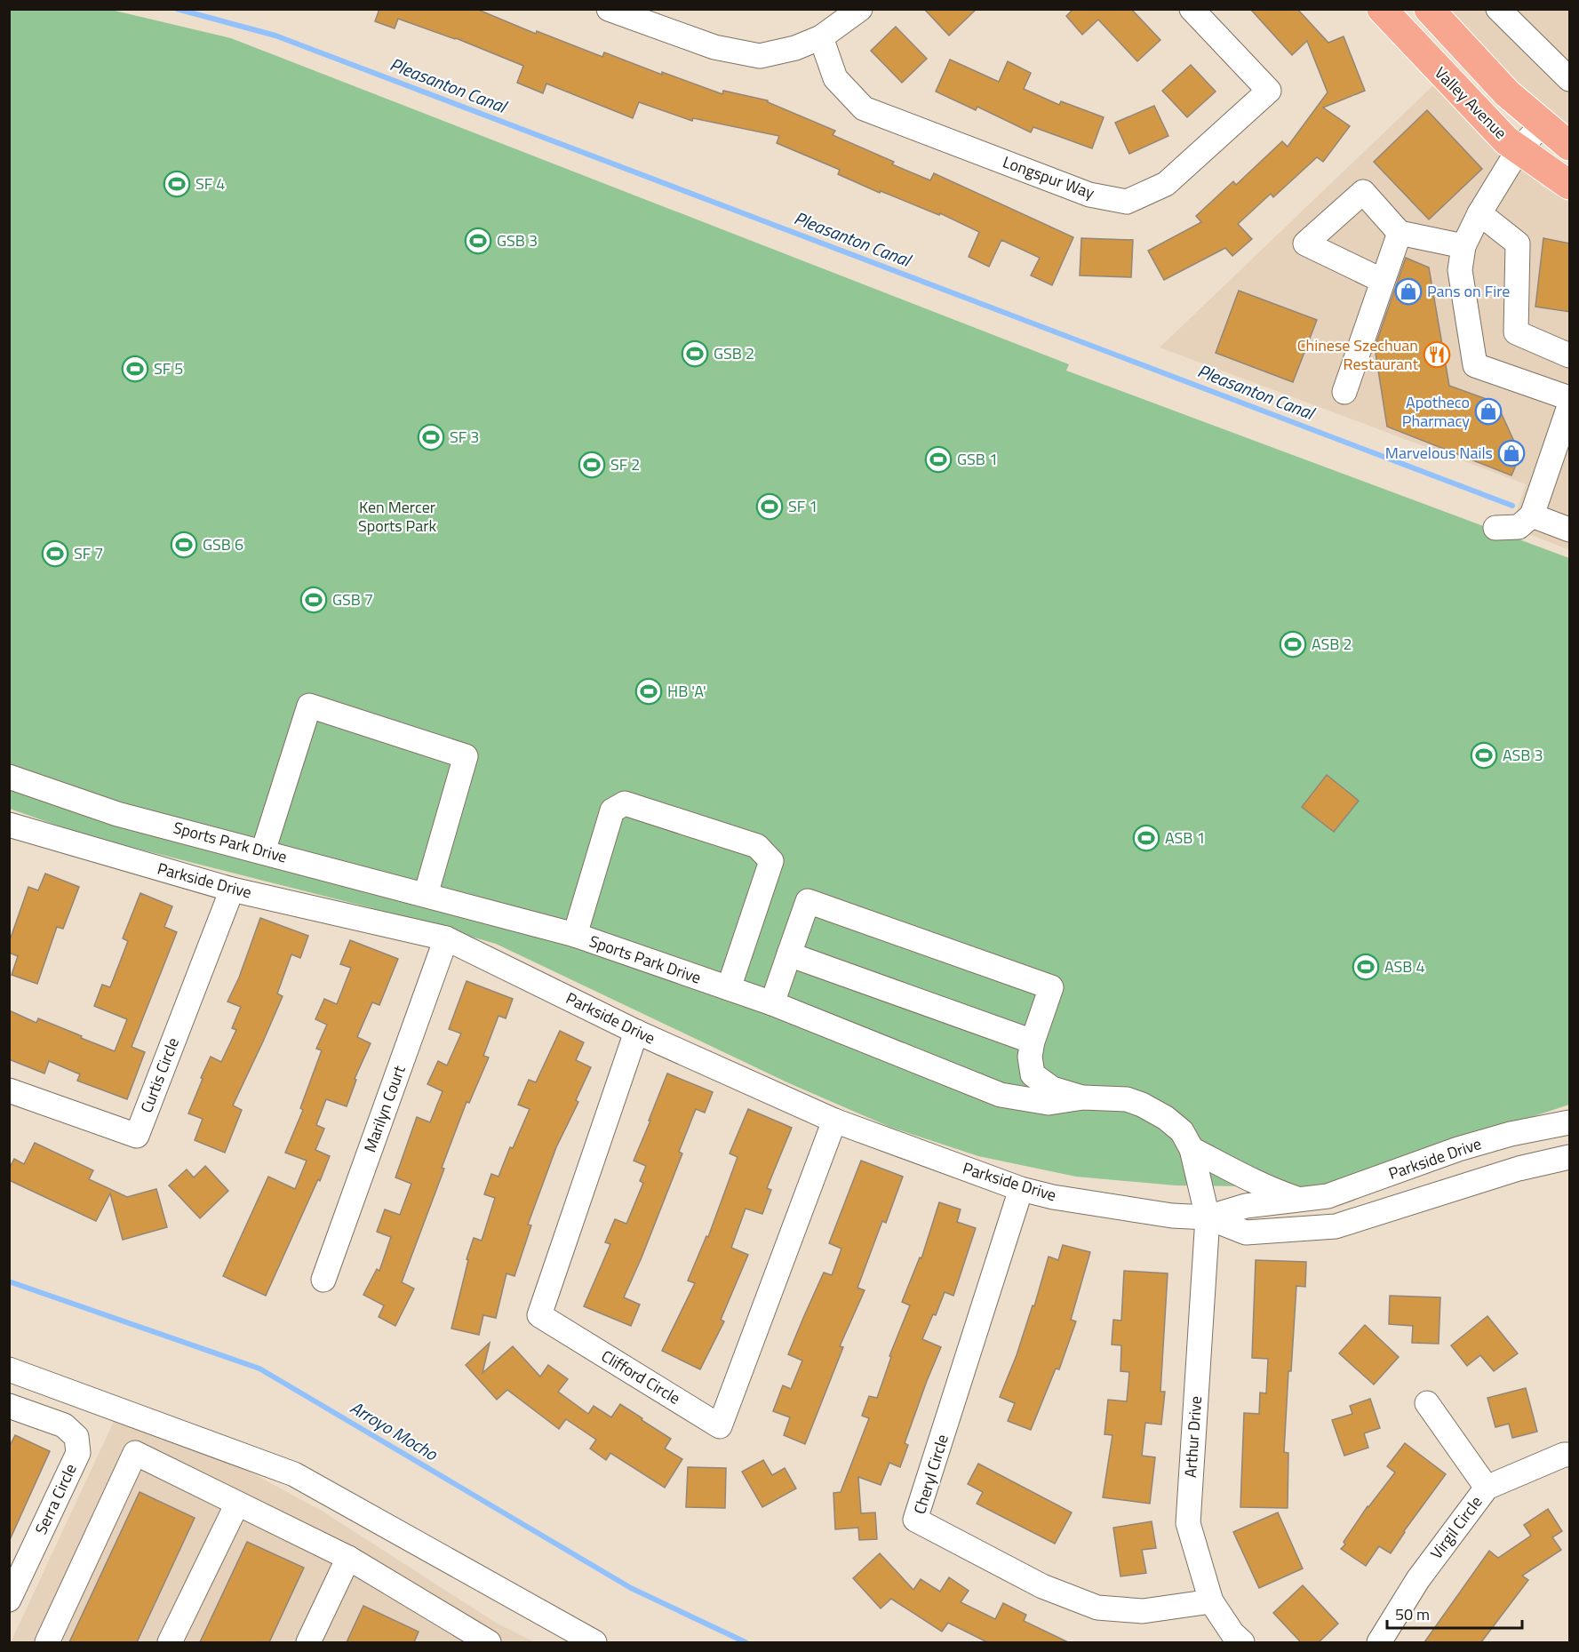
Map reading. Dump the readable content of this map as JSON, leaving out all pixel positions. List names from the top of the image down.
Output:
{
  "streets": {
    "main road": ["Valley Avenue"],
    "street": [
      "Longspur Way",
      "Sports Park Drive",
      "Parkside Drive",
      "Curtis Circle",
      "Marilyn Court",
      "Clifford Circle",
      "Arthur Drive",
      "Cheryl Circle",
      "Serra Circle",
      "Virgil Circle"
    ]
  },
  "crossings": [
    ["Sports Park Drive", "Parkside Drive"],
    ["Sports Park Drive", "Arthur Drive"],
    ["Parkside Drive", "Curtis Circle"],
    ["Parkside Drive", "Marilyn Court"],
    ["Parkside Drive", "Clifford Circle"],
    ["Parkside Drive", "Arthur Drive"],
    ["Parkside Drive", "Cheryl Circle"],
    ["Arthur Drive", "Cheryl Circle"]
  ],
  "water": ["Pleasanton Canal", "Arroyo Mocho"],
  "parks": ["Ken Mercer Sports Park"],
  "places": {
    "sports": [
      "SF 4",
      "GSB 3",
      "GSB 2",
      "SF 5",
      "SF 3",
      "GSB 1",
      "SF 2",
      "SF 1",
      "GSB 6",
      "SF 7",
      "GSB 7",
      "ASB 2",
      "HB 'A'",
      "ASB 3",
      "ASB 1",
      "ASB 4"
    ],
    "shop": ["Pans on Fire", "Apotheco Pharmacy", "Marvelous Nails"],
    "restaurant": ["Chinese Szechuan Restaurant"]
  },
  "scale_bar": "50 m"
}
